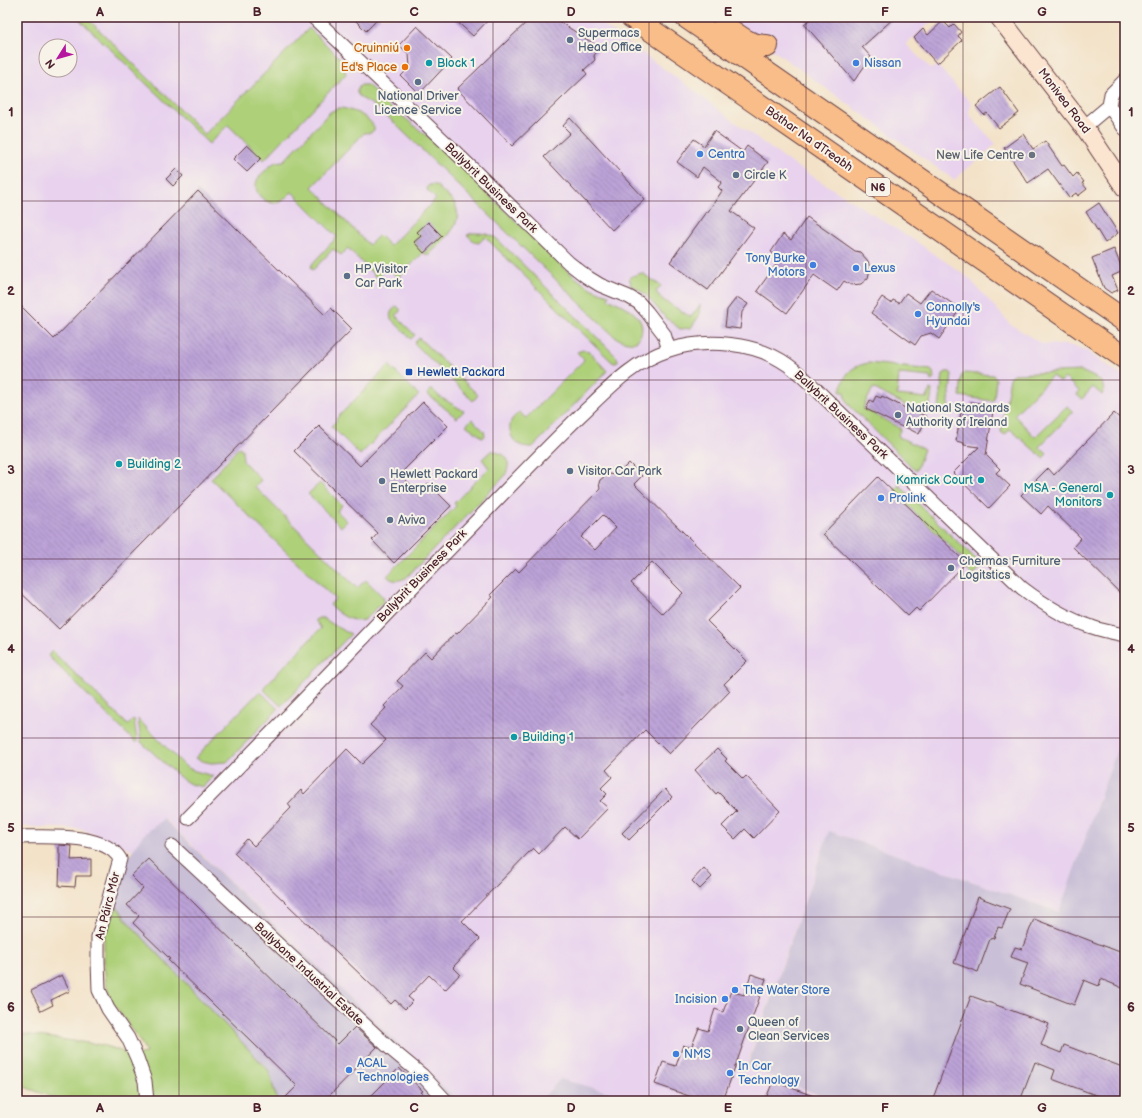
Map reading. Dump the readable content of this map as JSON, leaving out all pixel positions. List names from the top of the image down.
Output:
{
  "streets": {
    "highway": ["Bóthar Na dTreabh", "N6"],
    "main road": ["Monivea Road"],
    "street": ["Ballybrit Business Park", "An Páirc Mór", "Ballybane Industrial Estate"]
  },
  "places": {
    "other": [
      "Supermacs Head Office",
      "Cruinniú",
      "Block 1",
      "Nissan",
      "Ed's Place",
      "National Driver Licence Service",
      "Centra",
      "New Life Centre",
      "Circle K",
      "Tony Burke Motors",
      "Lexus",
      "HP Visitor Car Park",
      "Connolly's Hyundai",
      "National Standards Authority of Ireland",
      "Building 2",
      "Visitor Car Park",
      "Kamrick Court",
      "Hewlett Packard Enterprise",
      "MSA - General Monitors",
      "Prolink",
      "Aviva",
      "Chermas Furniture Logitstics",
      "Building 1",
      "The Water Store",
      "Incision",
      "Queen of Clean Services",
      "NMS",
      "ACAL Technologies",
      "In Car Technology"
    ],
    "transit": ["Hewlett Packard"]
  },
  "north": "bottom left",
  "grid": {
    "columns": [
      "A",
      "B",
      "C",
      "D",
      "E",
      "F",
      "G"
    ],
    "rows": [
      "1",
      "2",
      "3",
      "4",
      "5",
      "6"
    ]
  }
}
